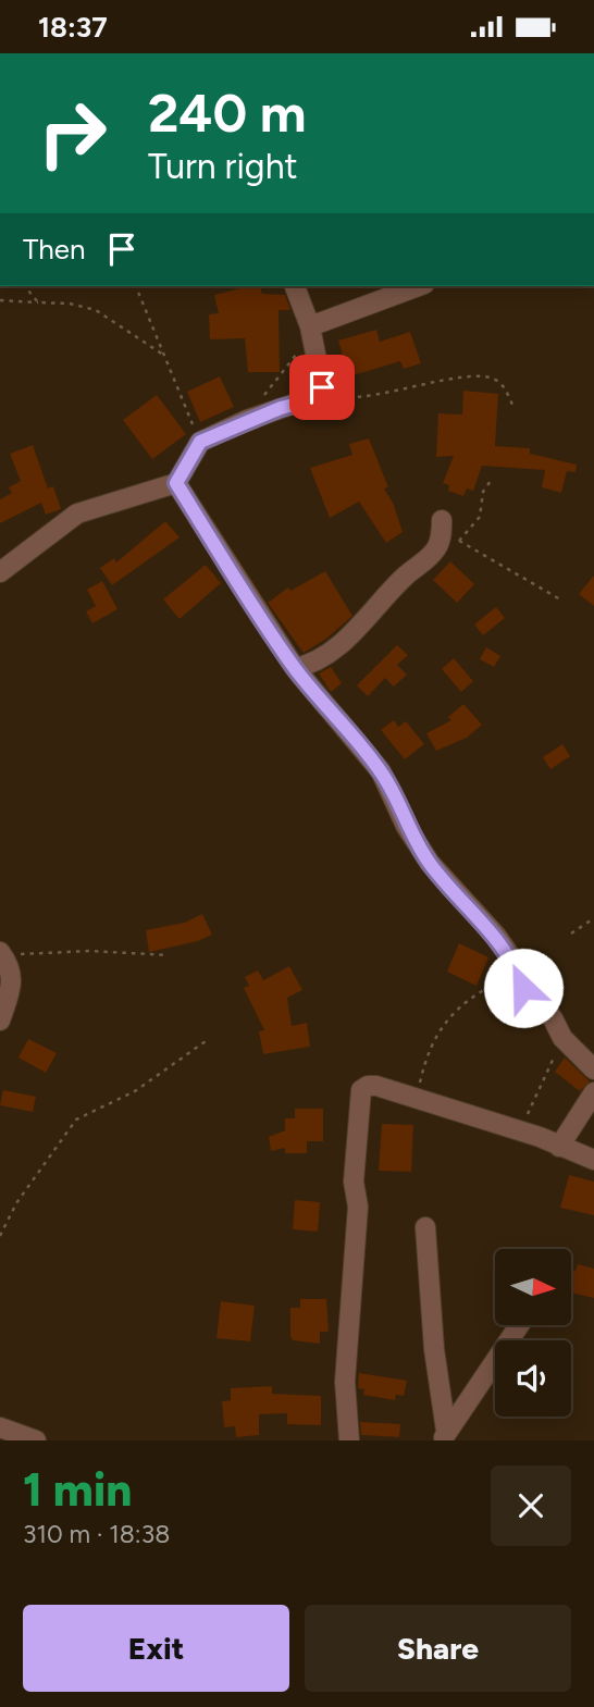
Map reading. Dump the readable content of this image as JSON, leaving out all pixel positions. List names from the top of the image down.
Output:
{
  "north": "right",
  "page": {
    "status": "18:37",
    "turn": ["240 m", "Turn right"],
    "then": "Then",
    "heading": ["1 min", "310 m · 18:38"],
    "buttons": ["Exit", "Share"]
  }
}
